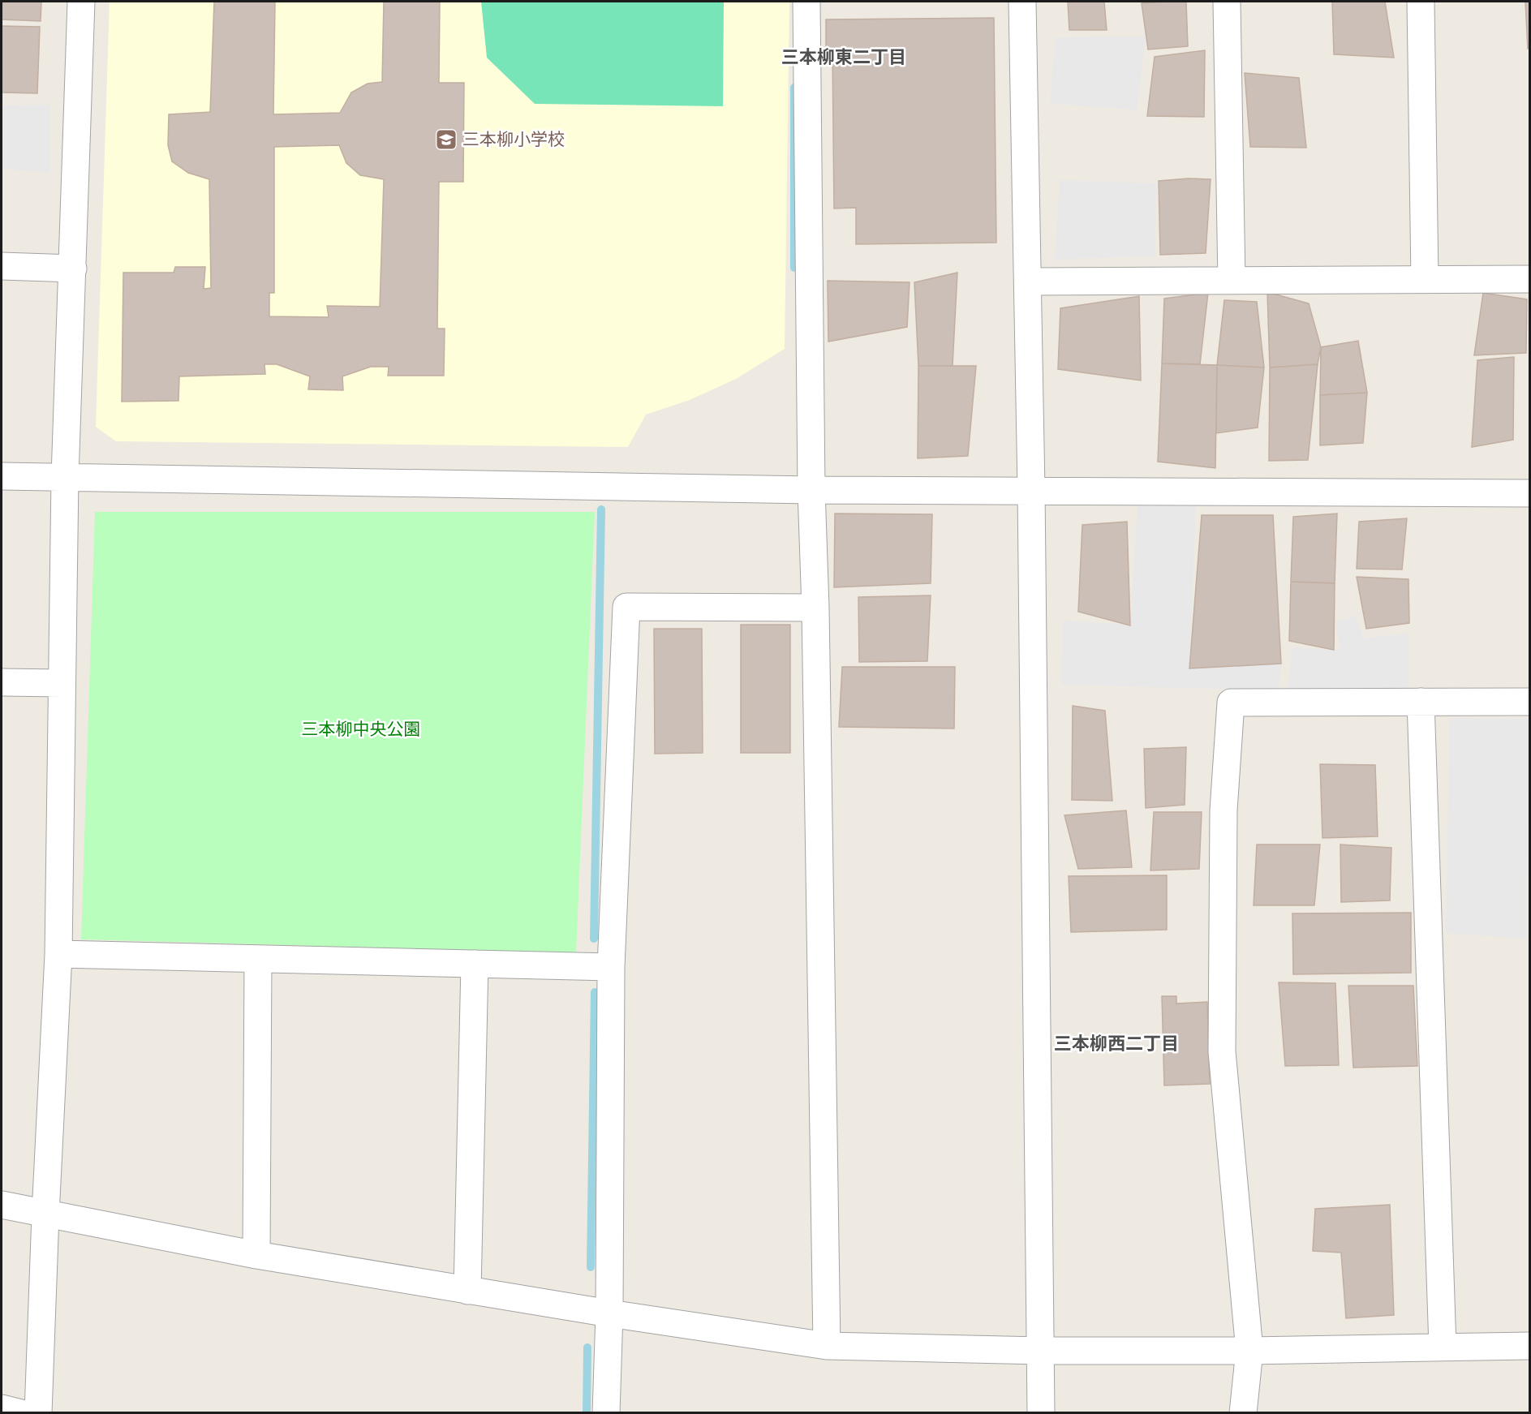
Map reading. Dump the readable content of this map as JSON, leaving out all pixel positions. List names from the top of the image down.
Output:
{
  "districts": ["三本柳東二丁目", "三本柳西二丁目"],
  "parks": ["三本柳中央公園"],
  "places": {
    "school or university": ["三本柳小学校"]
  }
}
